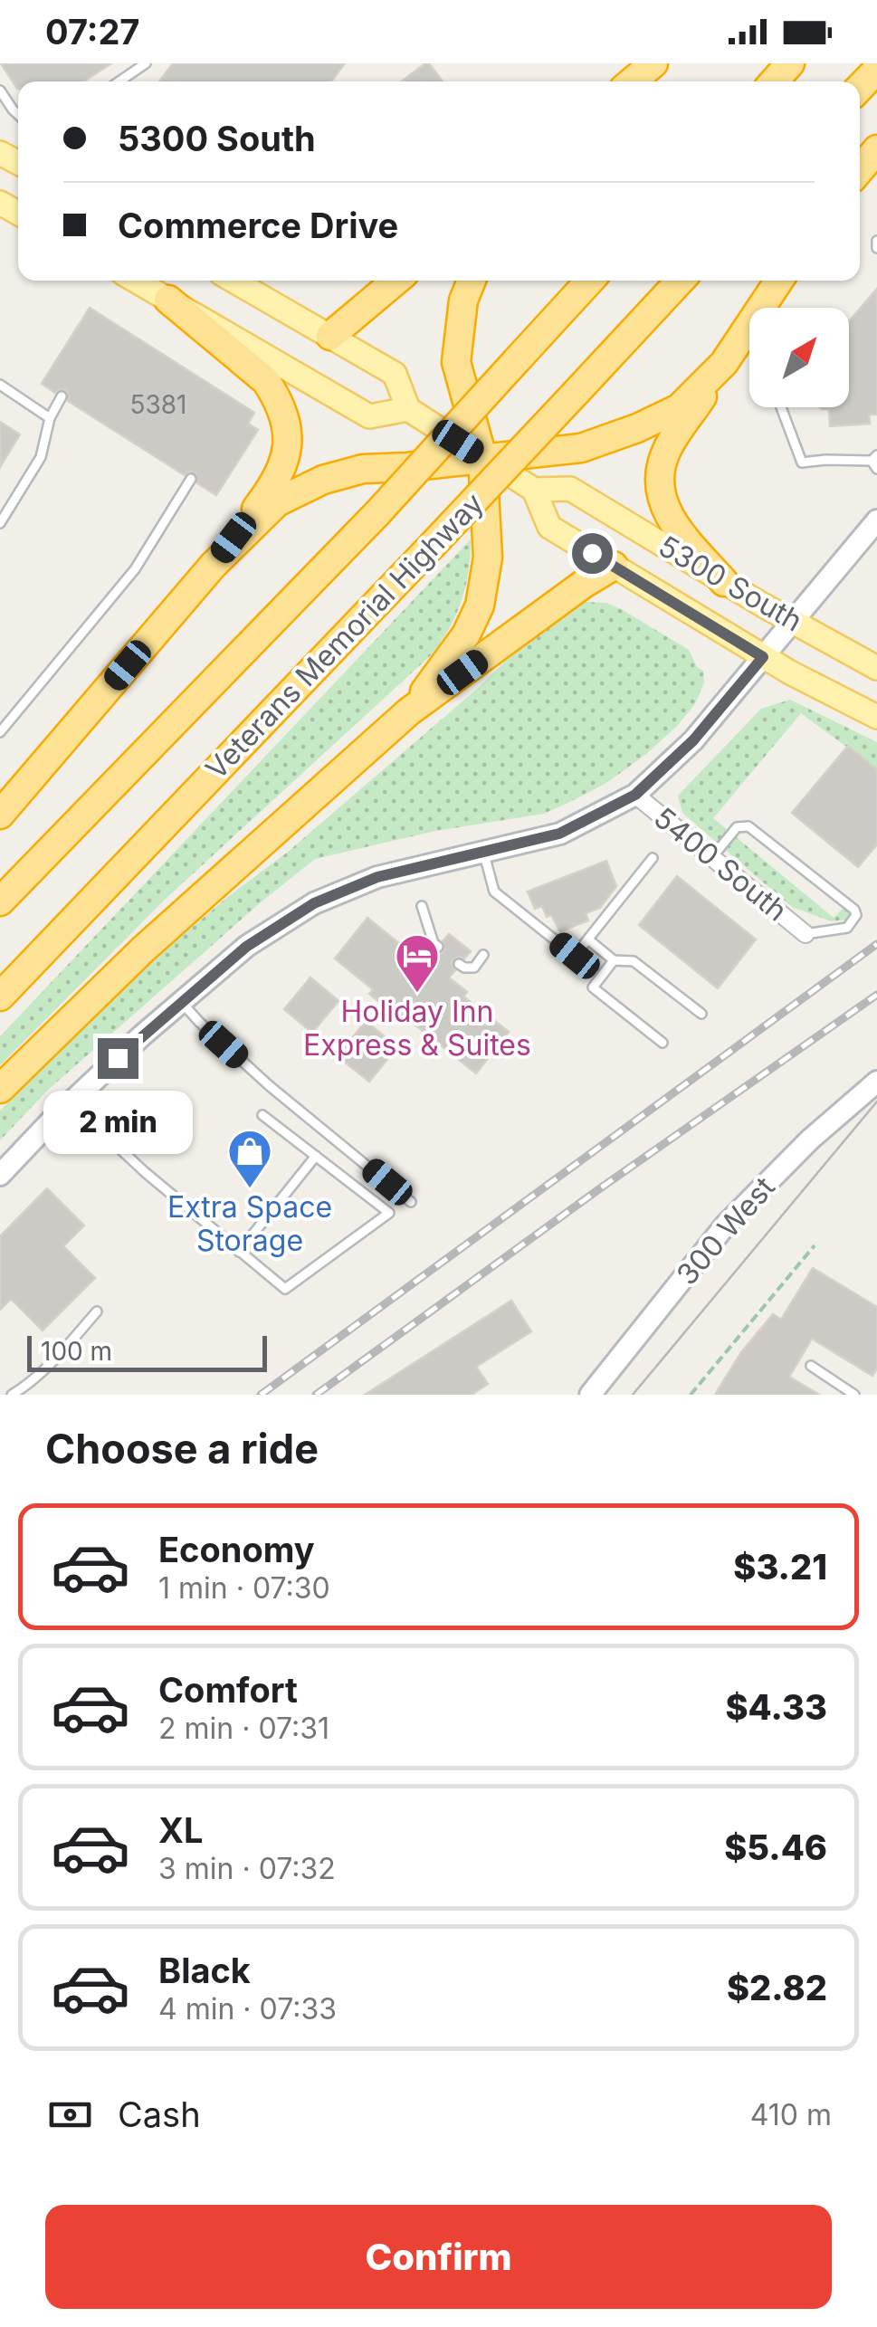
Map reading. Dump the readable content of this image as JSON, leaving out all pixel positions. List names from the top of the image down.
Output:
{
  "streets": {
    "highway": ["Veterans Memorial Highway"],
    "main road": ["5300 South"],
    "street": ["5400 South", "300 West"]
  },
  "places": {
    "hotel": ["Holiday Inn Express & Suites"],
    "shop": ["Extra Space Storage"]
  },
  "house_numbers": ["5381"],
  "scale_bar": "100 m",
  "north": "top right",
  "page": {
    "status": "07:27",
    "banner": ["5300 South", "Commerce Drive"],
    "bubble": "2 min",
    "scale": "100 m",
    "heading": "Choose a ride",
    "list": [
      {
        "name": "Economy",
        "note": "1 min · 07:30",
        "value": "$3.21"
      },
      {
        "name": "Comfort",
        "note": "2 min · 07:31",
        "value": "$4.33"
      },
      {
        "name": "XL",
        "note": "3 min · 07:32",
        "value": "$5.46"
      },
      {
        "name": "Black",
        "note": "4 min · 07:33",
        "value": "$2.82"
      }
    ],
    "pay": ["Cash", "410 m"],
    "buttons": "Confirm"
  }
}
